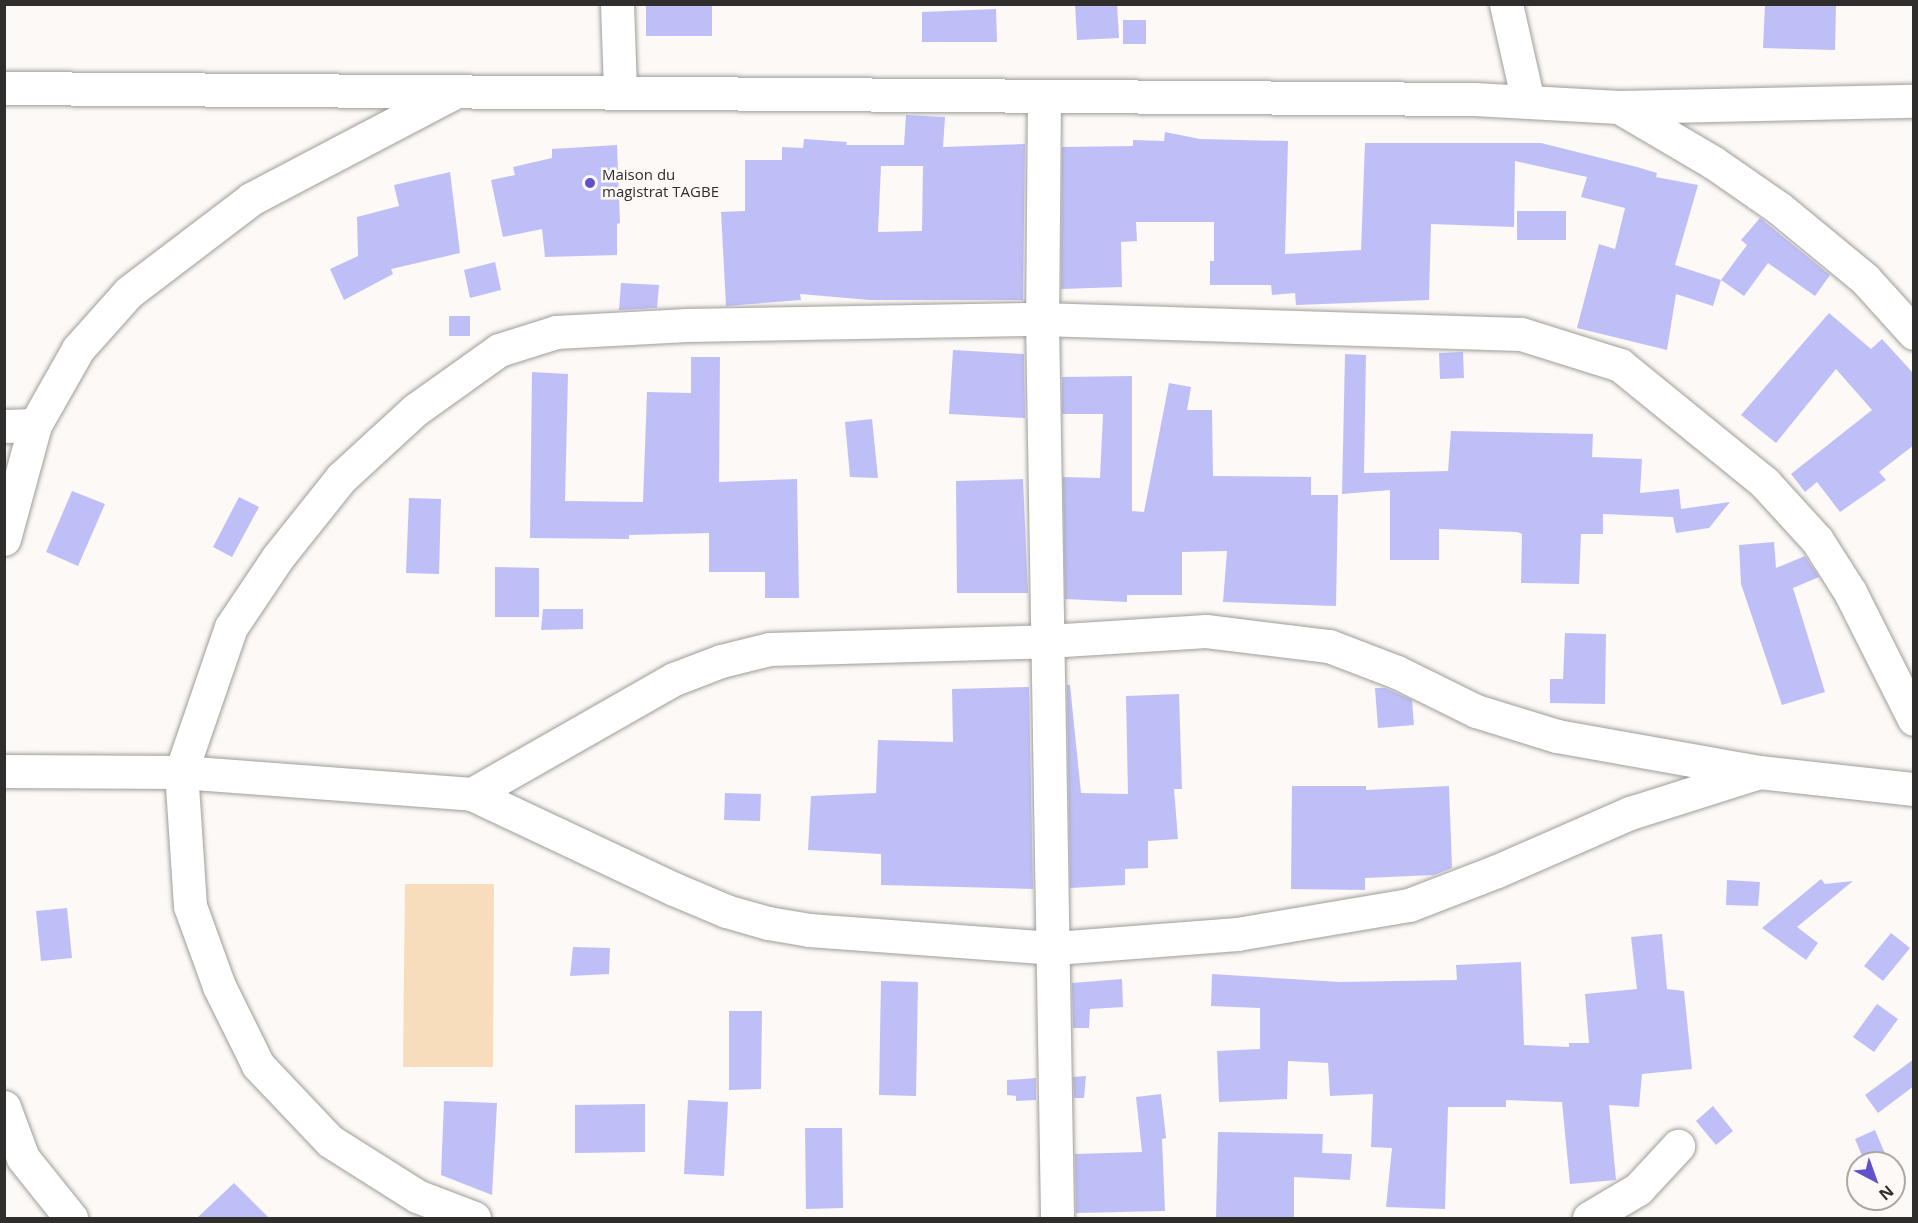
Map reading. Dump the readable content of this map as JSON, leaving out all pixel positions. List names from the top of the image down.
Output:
{
  "places": ["Maison du magistrat TAGBE"],
  "north": "bottom right"
}
